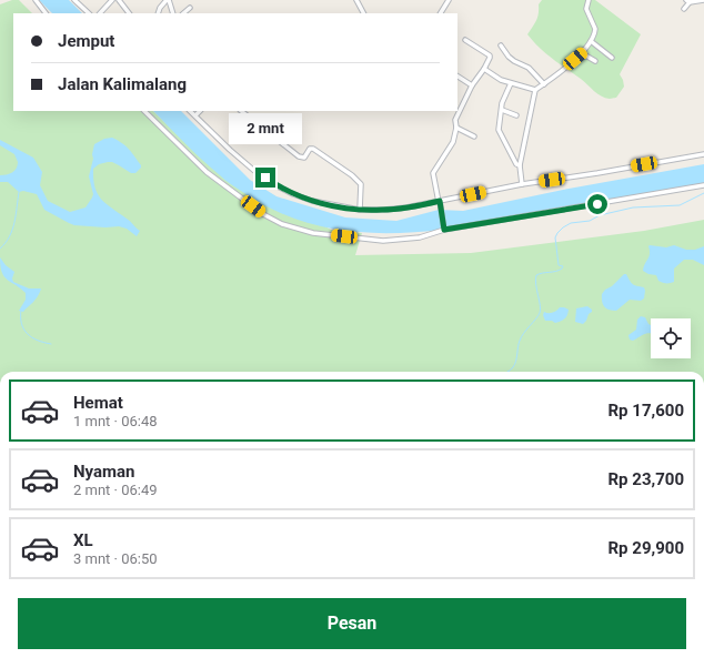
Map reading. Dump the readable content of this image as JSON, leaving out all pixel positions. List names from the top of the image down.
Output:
{
  "page": {
    "banner": ["Jemput", "Jalan Kalimalang"],
    "bubble": "2 mnt",
    "list": [
      {
        "name": "Hemat",
        "note": "1 mnt · 06:48",
        "value": "Rp 17,600"
      },
      {
        "name": "Nyaman",
        "note": "2 mnt · 06:49",
        "value": "Rp 23,700"
      },
      {
        "name": "XL",
        "note": "3 mnt · 06:50",
        "value": "Rp 29,900"
      }
    ],
    "buttons": "Pesan"
  }
}
